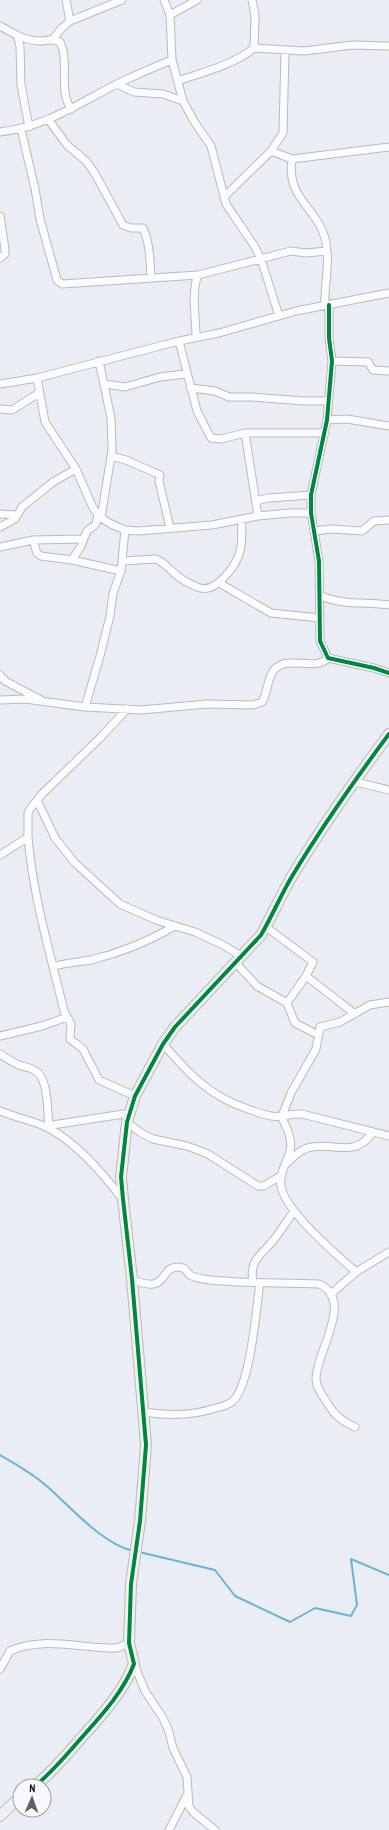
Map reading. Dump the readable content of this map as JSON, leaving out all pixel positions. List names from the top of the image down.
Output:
{
  "north": "top"
}
